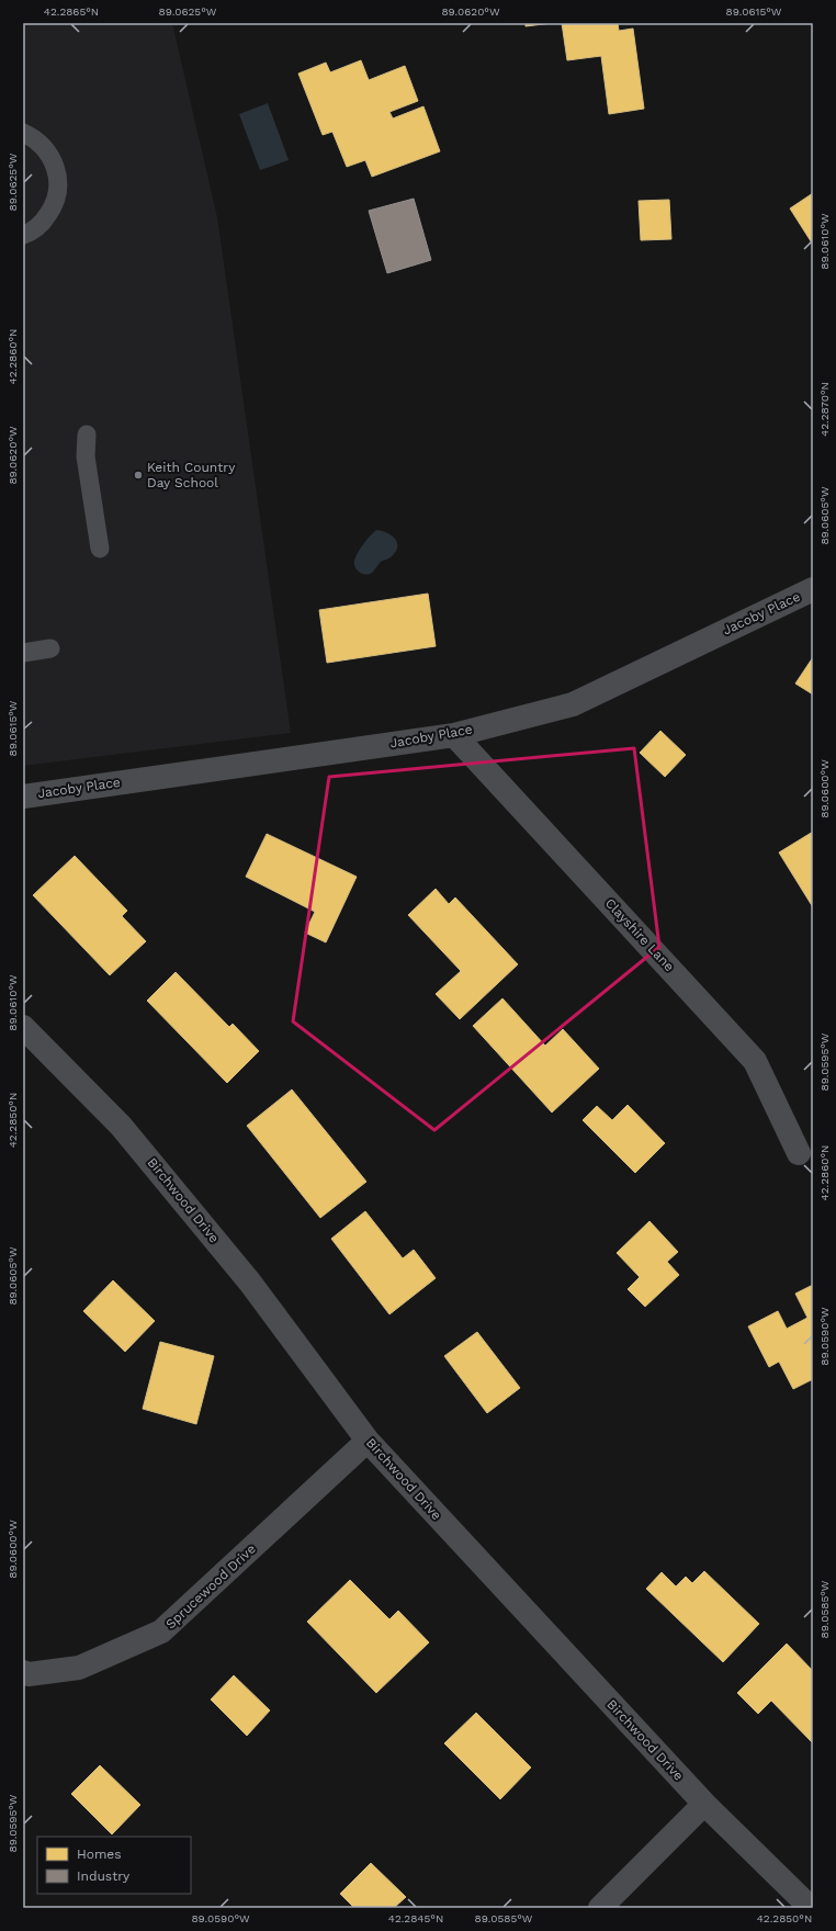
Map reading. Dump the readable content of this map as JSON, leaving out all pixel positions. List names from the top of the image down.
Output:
{
  "streets": {
    "street": [
      "Jacoby Place",
      "Clayshire Lane",
      "Birchwood Drive",
      "Sprucewood Drive"
    ]
  },
  "crossings": [
    ["Jacoby Place", "Clayshire Lane"],
    ["Birchwood Drive", "Sprucewood Drive"]
  ],
  "places": ["Keith Country Day School"],
  "legend": ["Homes", "Industry"],
  "coordinates": [
    "42.2865°N",
    "89.0625°W",
    "89.0620°W",
    "89.0615°W",
    "89.0610°W",
    "42.2860°N",
    "42.2870°N",
    "89.0605°W",
    "89.0600°W",
    "89.0595°W",
    "42.2850°N",
    "89.0590°W",
    "89.0585°W",
    "42.2845°N"
  ]
}
